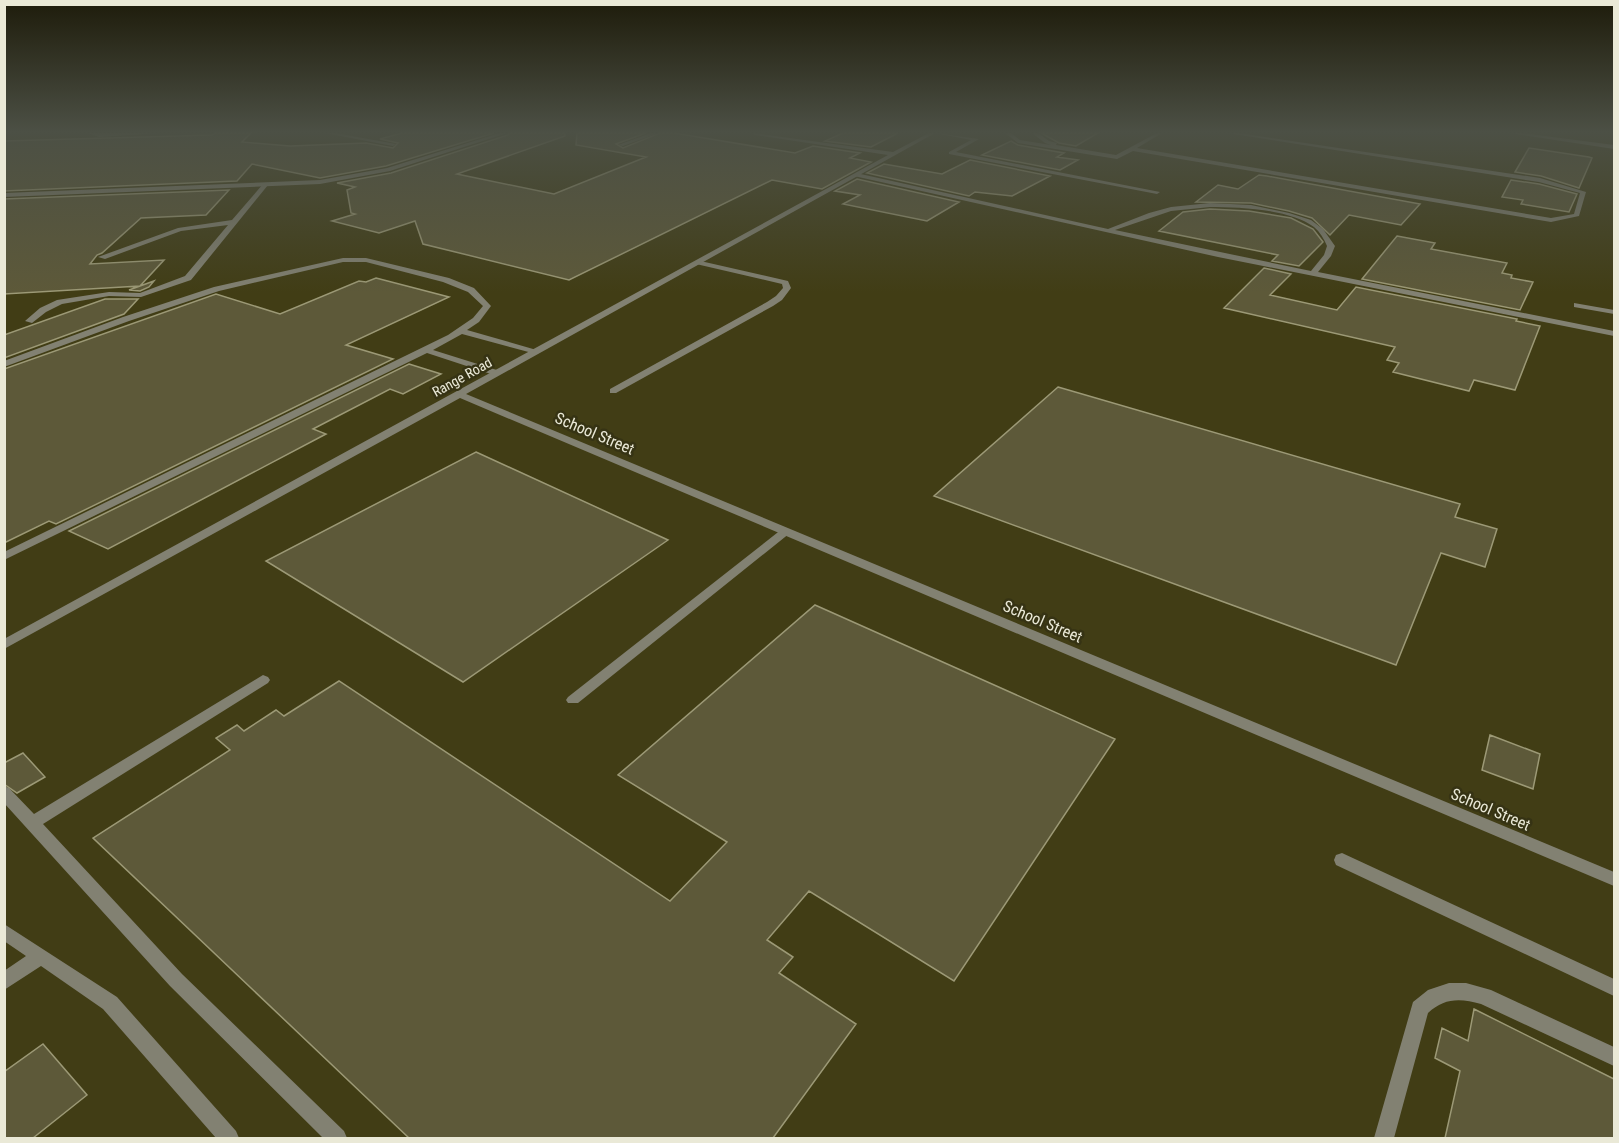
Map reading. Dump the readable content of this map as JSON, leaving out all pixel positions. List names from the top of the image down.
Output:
{
  "streets": {
    "street": ["Range Road", "School Street"]
  },
  "crossings": [
    ["Range Road", "School Street"]
  ]
}
